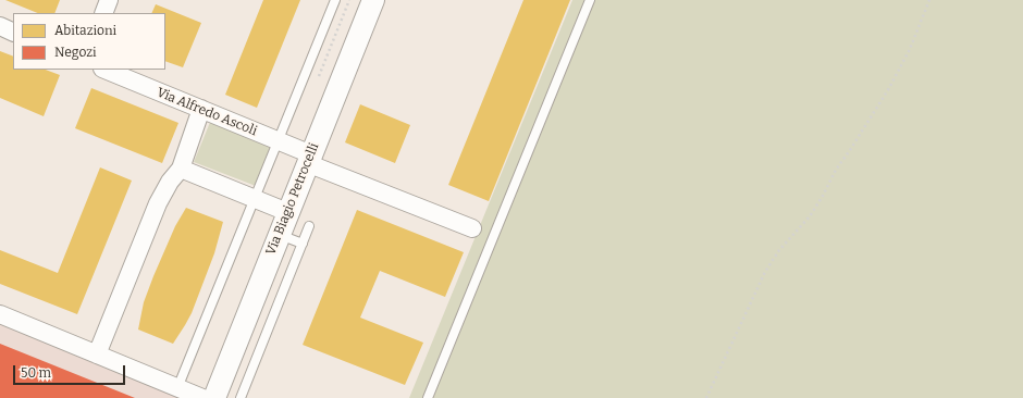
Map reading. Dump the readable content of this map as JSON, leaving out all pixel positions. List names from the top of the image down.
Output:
{
  "streets": {
    "street": ["Via Alfredo Ascoli", "Via Biagio Petrocelli"]
  },
  "crossings": [
    ["Via Alfredo Ascoli", "Via Biagio Petrocelli"]
  ],
  "legend": ["Abitazioni", "Negozi"],
  "scale_bar": "50 m"
}
